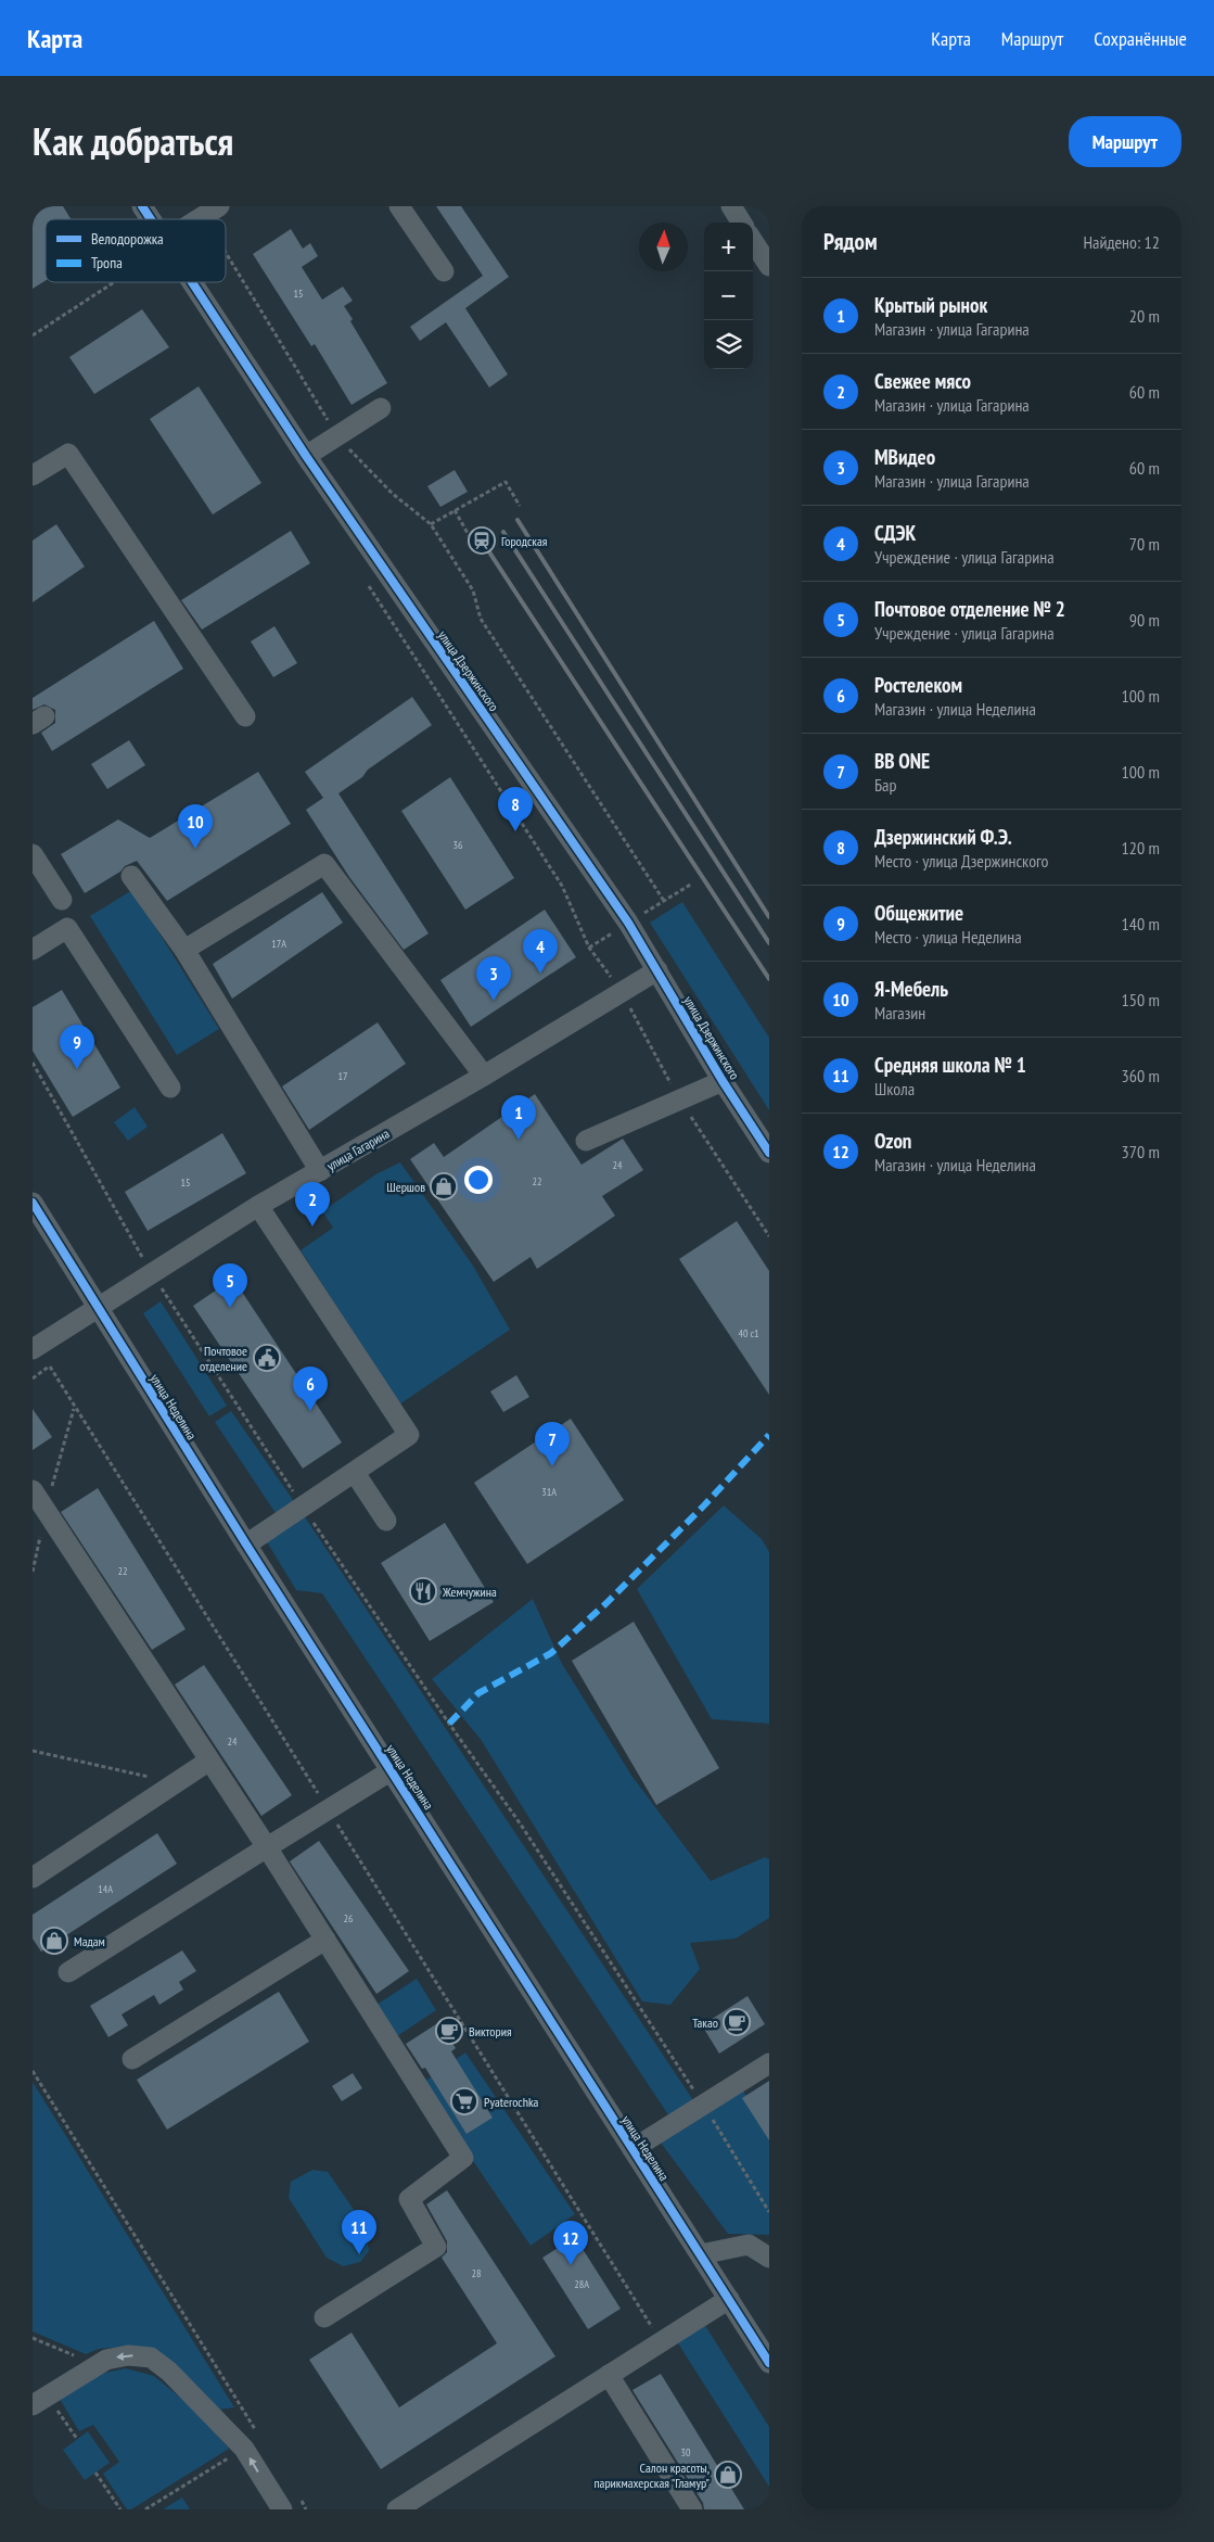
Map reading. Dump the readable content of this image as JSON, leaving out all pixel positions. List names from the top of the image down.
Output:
{
  "streets": {
    "street": ["улица Дзержинского", "улица Гагарина", "улица Неделина"]
  },
  "crossings": [
    ["улица Дзержинского", "улица Гагарина"],
    ["улица Гагарина", "улица Неделина"]
  ],
  "places": {
    "station": ["Городская"],
    "shop": ["Шершов", "Мадам", "Салон красоты, парикмахерская \"Гламур\""],
    "public building": ["Почтовое отделение"],
    "restaurant": ["Жемчужина"],
    "cafe": ["Такао", "Виктория"],
    "supermarket": ["Pyaterochka"]
  },
  "house_numbers": [
    "15",
    "36",
    "17А",
    "17",
    "24",
    "22",
    "15",
    "40 с1",
    "31А",
    "22",
    "24",
    "14А",
    "26",
    "28",
    "28А",
    "30"
  ],
  "legend": ["Велодорожка", "Тропа"],
  "north": "top",
  "page": {
    "header": "Карта",
    "nav": ["Карта", "Маршрут", "Сохранённые"],
    "title": "Как добраться",
    "buttons": "Маршрут",
    "heading": ["Рядом", "Найдено: 12"],
    "map_buttons": ["+", "−"],
    "list": [
      {
        "mark": "1",
        "name": "Крытый рынок",
        "note": "Магазин · улица Гагарина",
        "value": "20 m"
      },
      {
        "mark": "2",
        "name": "Свежее мясо",
        "note": "Магазин · улица Гагарина",
        "value": "60 m"
      },
      {
        "mark": "3",
        "name": "МВидео",
        "note": "Магазин · улица Гагарина",
        "value": "60 m"
      },
      {
        "mark": "4",
        "name": "СДЭК",
        "note": "Учреждение · улица Гагарина",
        "value": "70 m"
      },
      {
        "mark": "5",
        "name": "Почтовое отделение № 2",
        "note": "Учреждение · улица Гагарина",
        "value": "90 m"
      },
      {
        "mark": "6",
        "name": "Ростелеком",
        "note": "Магазин · улица Неделина",
        "value": "100 m"
      },
      {
        "mark": "7",
        "name": "BB ONE",
        "note": "Бар",
        "value": "100 m"
      },
      {
        "mark": "8",
        "name": "Дзержинский Ф.Э.",
        "note": "Место · улица Дзержинского",
        "value": "120 m"
      },
      {
        "mark": "9",
        "name": "Общежитие",
        "note": "Место · улица Неделина",
        "value": "140 m"
      },
      {
        "mark": "10",
        "name": "Я-Мебель",
        "note": "Магазин",
        "value": "150 m"
      },
      {
        "mark": "11",
        "name": "Средняя школа № 1",
        "note": "Школа",
        "value": "360 m"
      },
      {
        "mark": "12",
        "name": "Ozon",
        "note": "Магазин · улица Неделина",
        "value": "370 m"
      }
    ],
    "pins": [
      "8",
      "10",
      "4",
      "3",
      "9",
      "1",
      "2",
      "5",
      "6",
      "7",
      "11",
      "12"
    ]
  }
}
